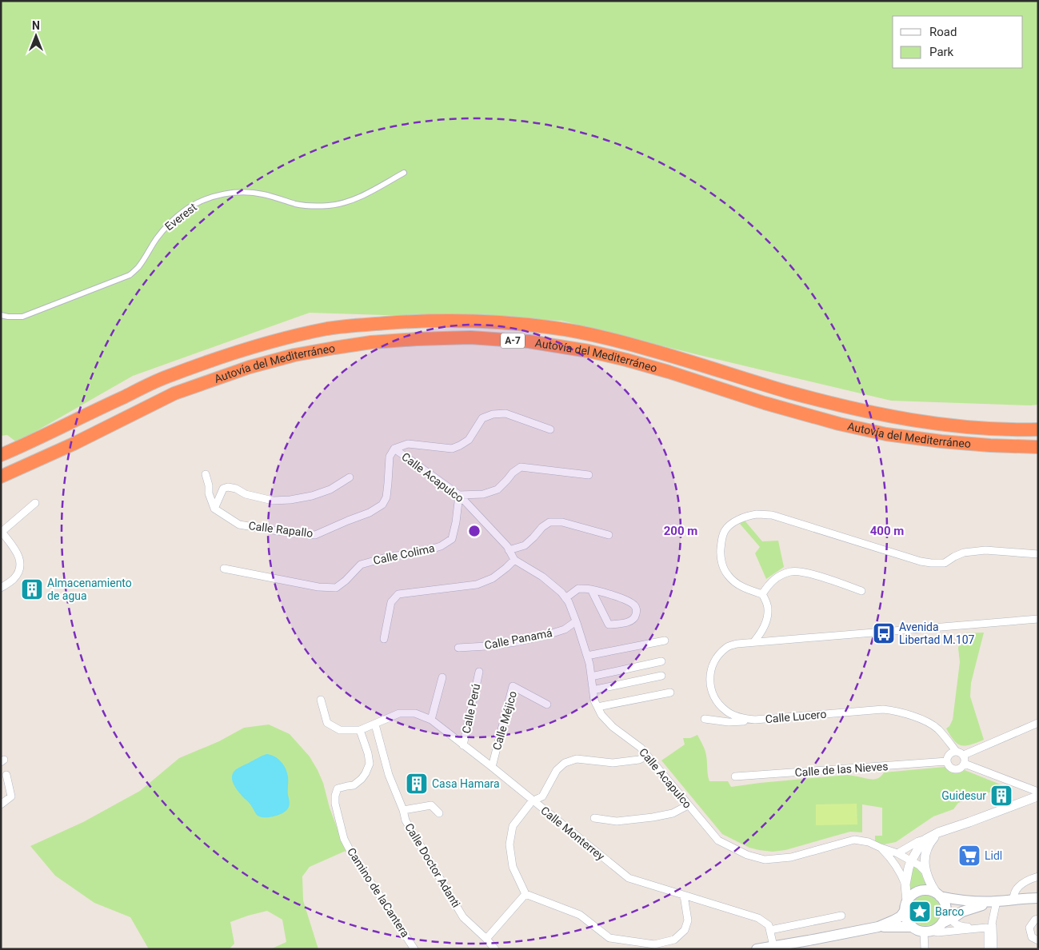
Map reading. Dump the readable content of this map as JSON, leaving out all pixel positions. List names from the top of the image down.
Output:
{
  "streets": {
    "highway": ["A-7", "Autovía del Mediterráneo"],
    "street": [
      "Everest",
      "Calle Acapulco",
      "Calle Rapallo",
      "Calle Colima",
      "Calle Panamá",
      "Calle Perú",
      "Calle Lucero",
      "Calle Méjico",
      "Calle de las Nieves",
      "Calle Monterrey",
      "Calle Doctor Adanti",
      "Camino de laCantera"
    ]
  },
  "crossings": [
    ["Calle Acapulco", "Calle Rapallo"],
    ["Calle Acapulco", "Calle Colima"],
    ["Calle Acapulco", "Calle Panamá"],
    ["Calle Perú", "Calle Monterrey"],
    ["Calle Lucero", "Calle de las Nieves"],
    ["Calle Méjico", "Calle Monterrey"],
    ["Calle Monterrey", "Calle Doctor Adanti"]
  ],
  "places": {
    "building": ["Almacenamiento de agua", "Casa Hamara", "Guidesur"],
    "bus stop": ["Avenida Libertad M.107"],
    "supermarket": ["Lidl"],
    "place": ["Barco"]
  },
  "legend": ["Road", "Park"],
  "north": "top",
  "rings": ["200 m", "400 m"]
}
